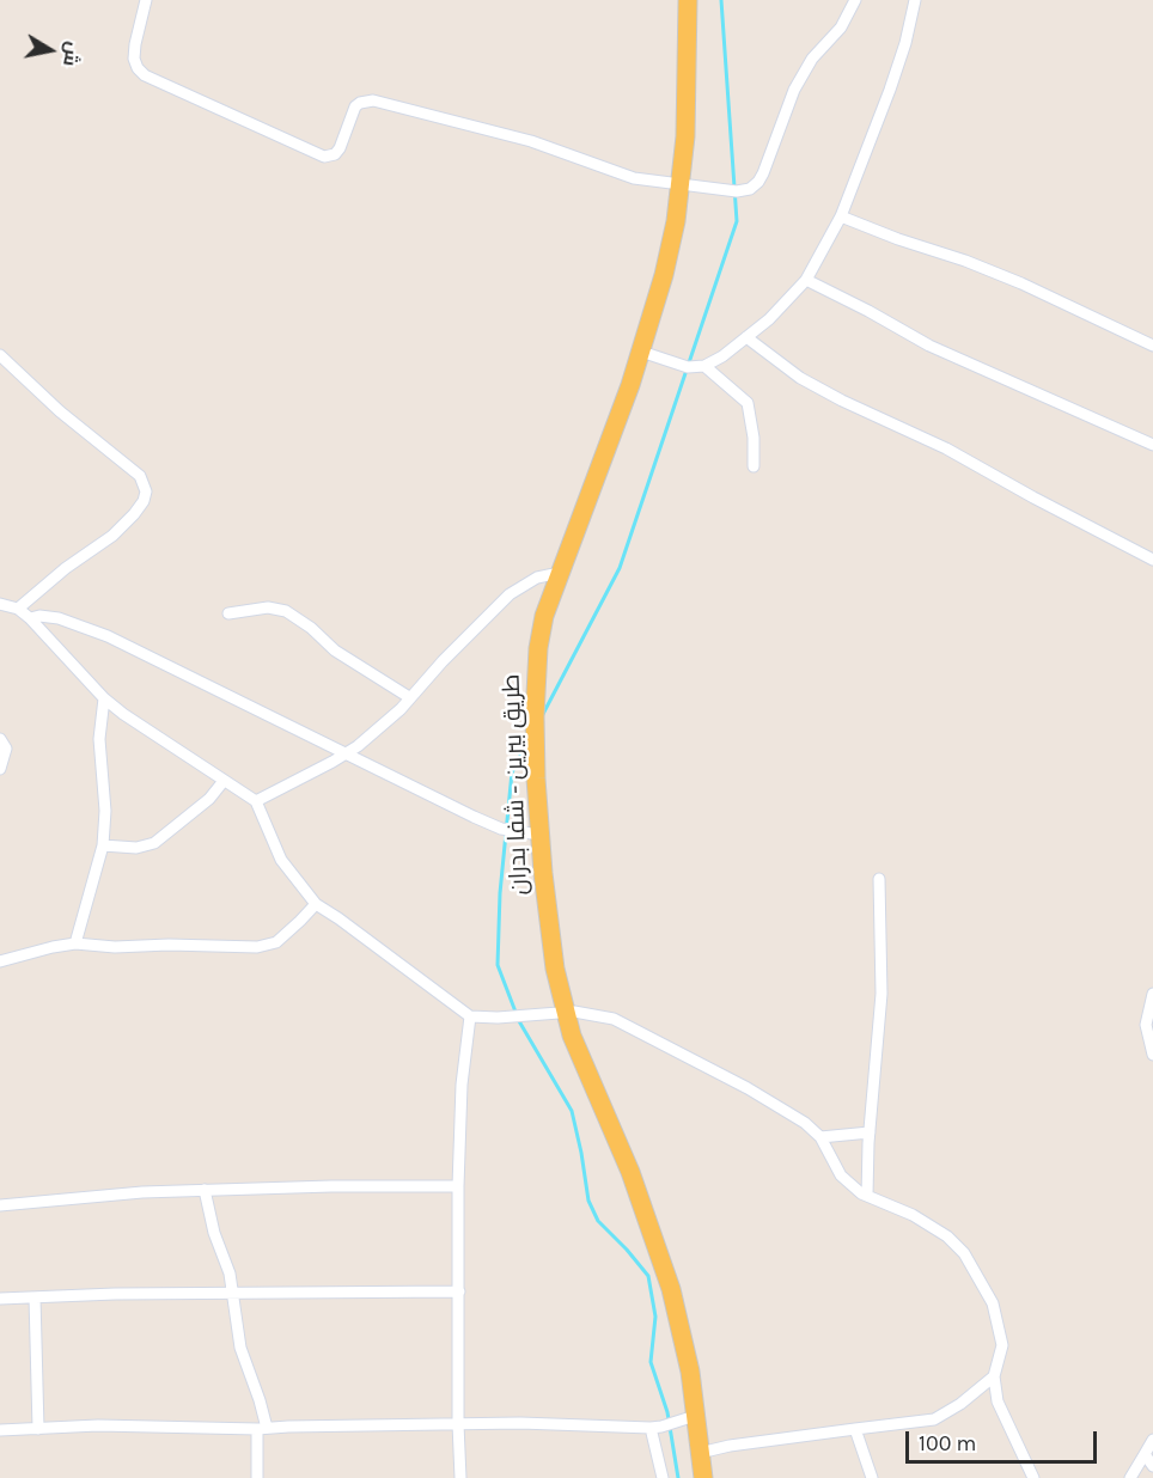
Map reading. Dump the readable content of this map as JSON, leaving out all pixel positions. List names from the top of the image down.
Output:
{
  "streets": {
    "main road": ["طريق بيرين - شفا بدران"]
  },
  "scale_bar": "100 m",
  "north": "right"
}
